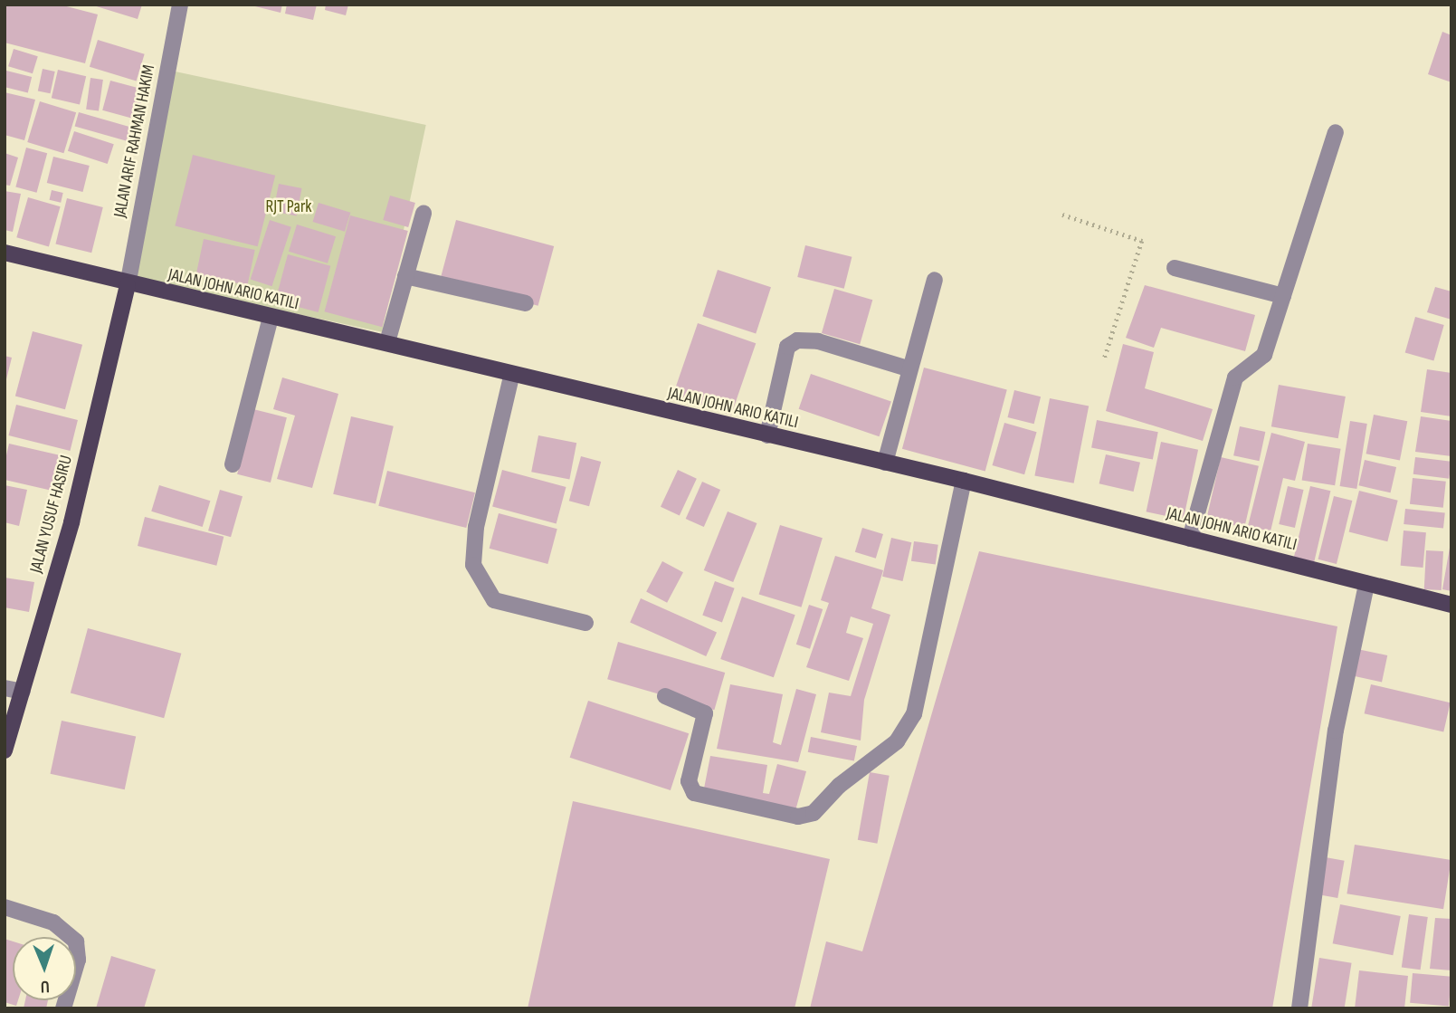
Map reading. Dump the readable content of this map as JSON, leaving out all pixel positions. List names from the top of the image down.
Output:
{
  "streets": {
    "main road": ["JALAN JOHN ARIO KATILI", "JALAN YUSUF HASIRU"],
    "street": ["JALAN ARIF RAHMAN HAKIM"]
  },
  "crossings": [
    ["JALAN ARIF RAHMAN HAKIM", "JALAN JOHN ARIO KATILI"],
    ["JALAN ARIF RAHMAN HAKIM", "JALAN YUSUF HASIRU"],
    ["JALAN JOHN ARIO KATILI", "JALAN YUSUF HASIRU"]
  ],
  "parks": ["RJT Park"],
  "north": "bottom"
}
